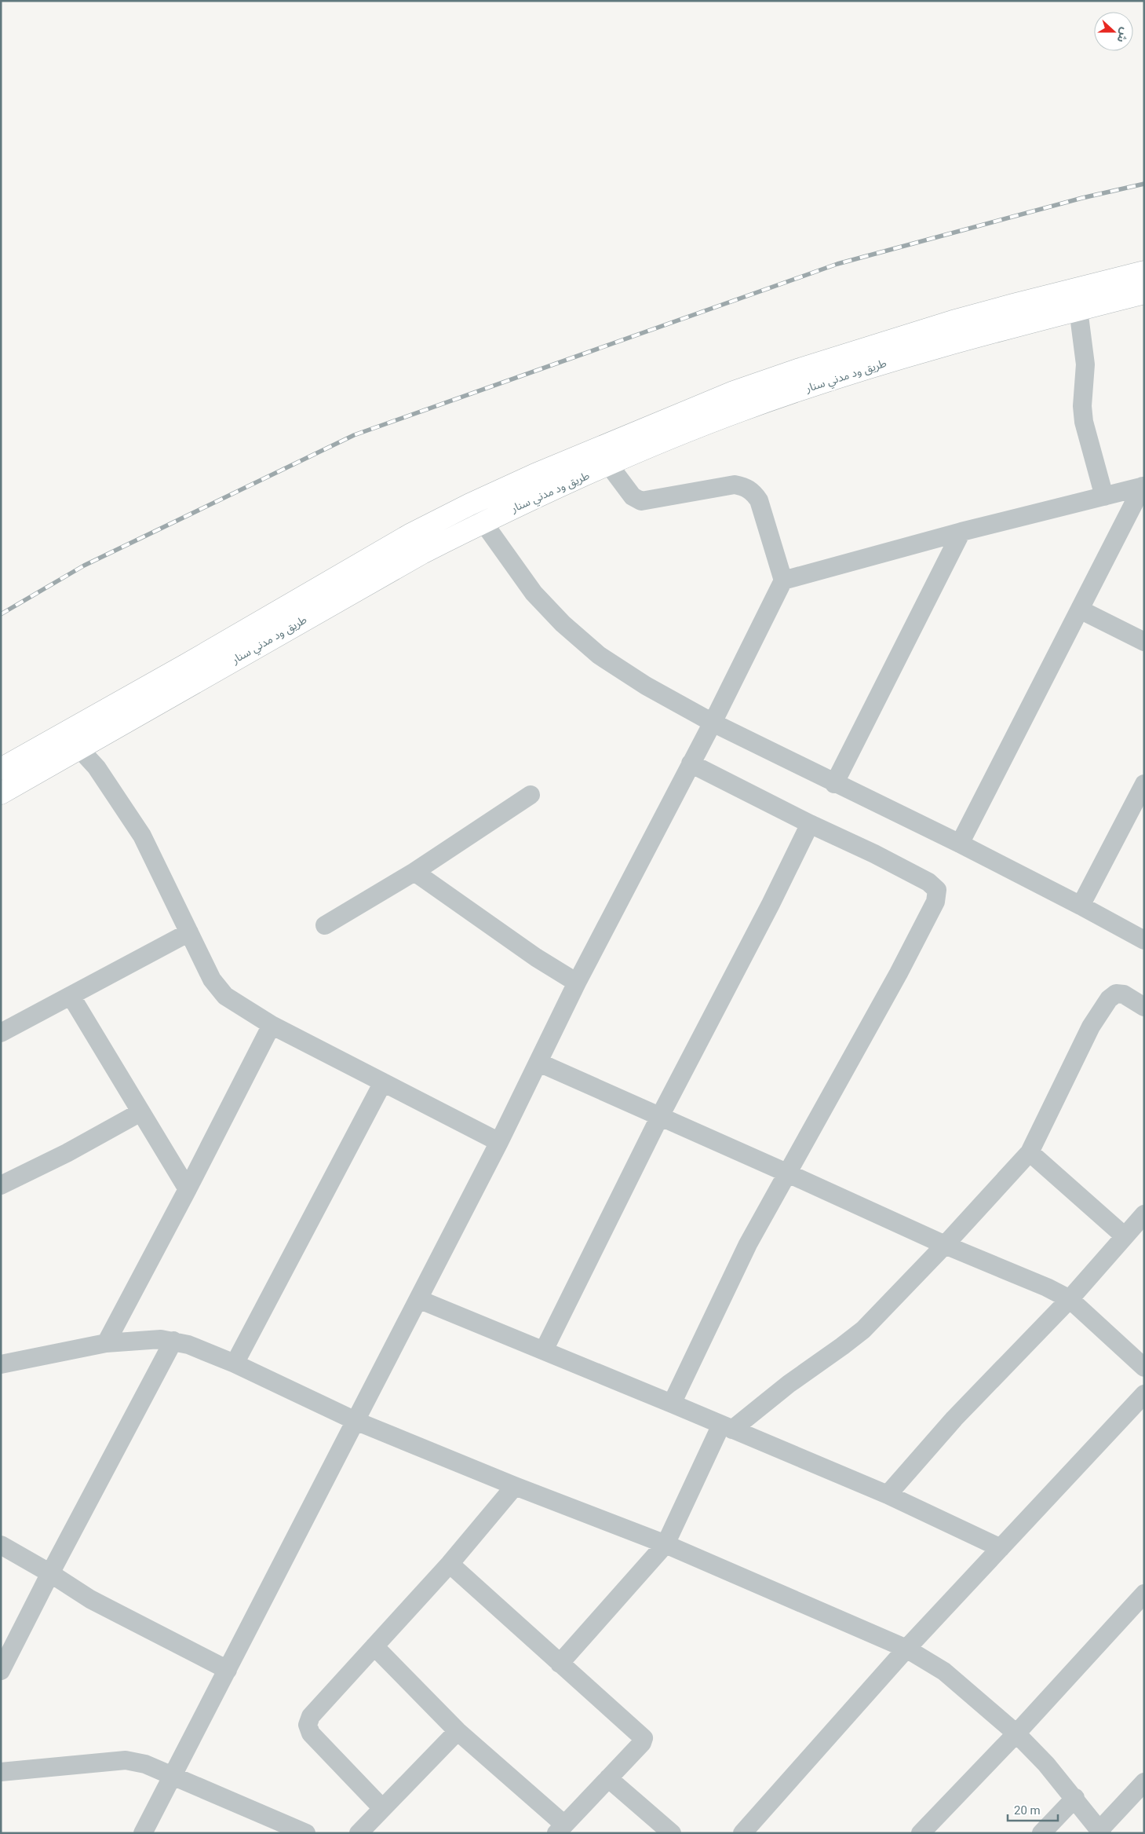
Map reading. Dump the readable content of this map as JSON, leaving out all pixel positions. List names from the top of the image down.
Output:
{
  "streets": {
    "highway": ["طريق ود مدني سنار"]
  },
  "scale_bar": "20 m",
  "north": "right"
}
